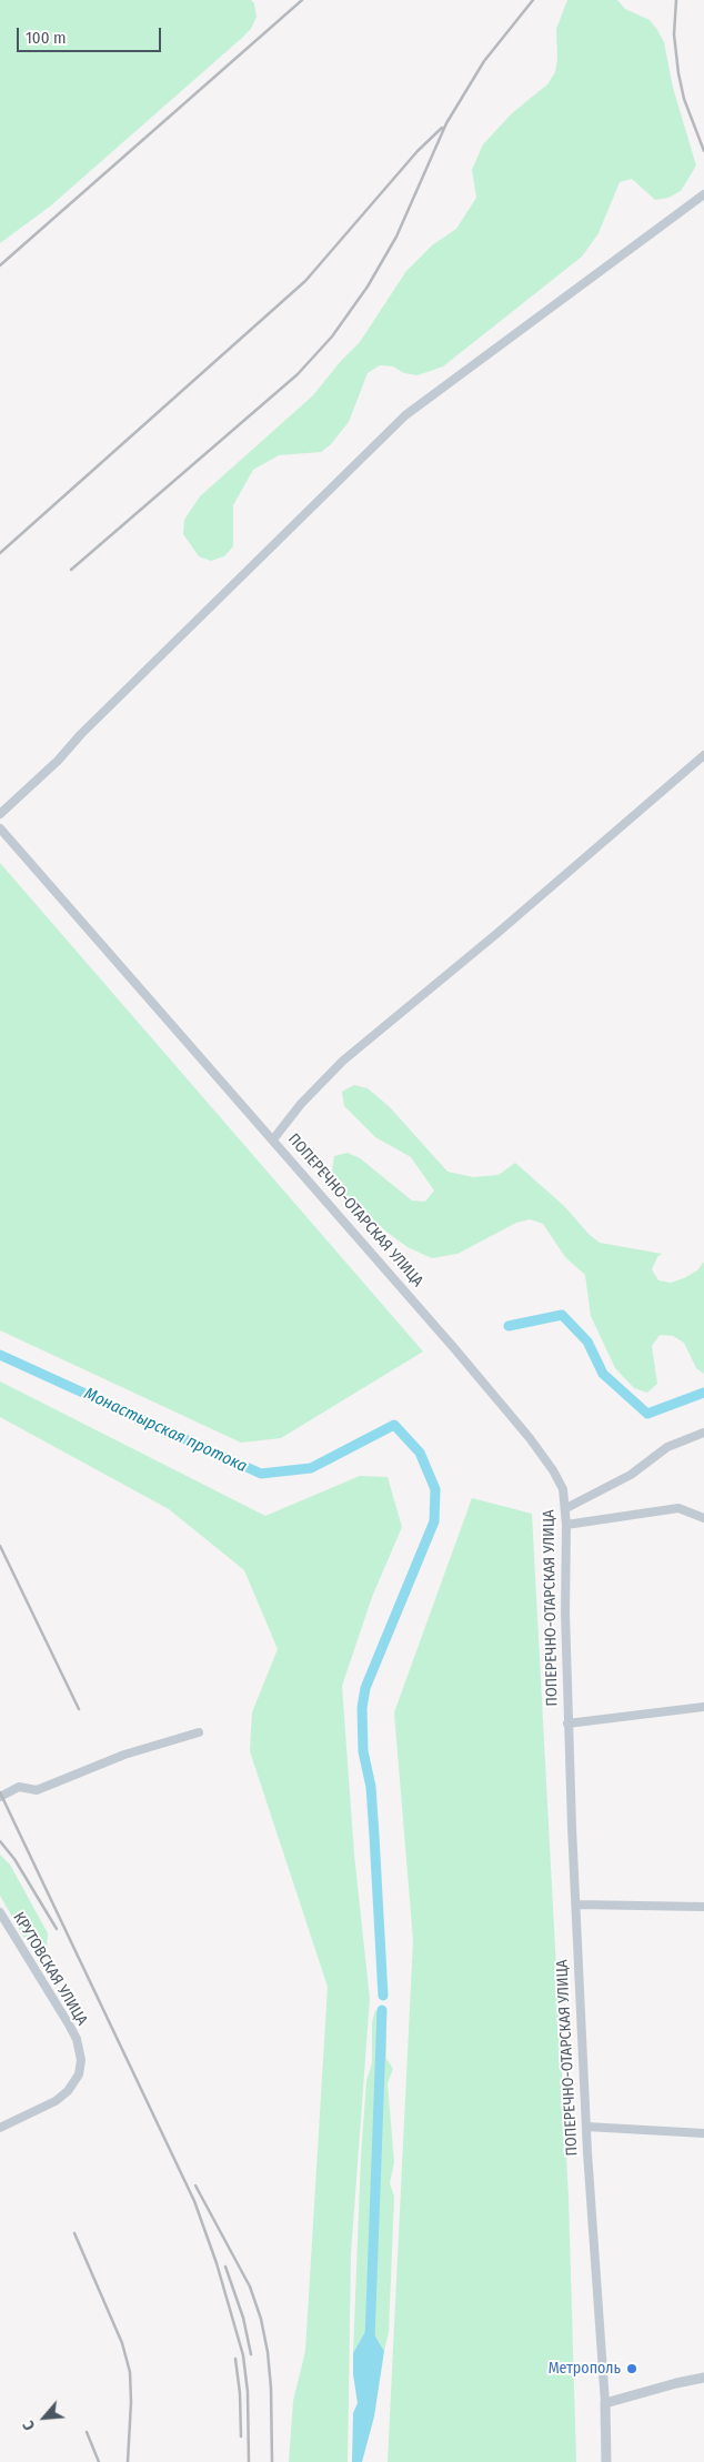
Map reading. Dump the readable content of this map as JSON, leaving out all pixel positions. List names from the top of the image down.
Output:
{
  "streets": {
    "street": ["ПОПЕРЕЧНО-ОТАРСКАЯ УЛИЦА", "КРУТОВСКАЯ УЛИЦА"]
  },
  "water": ["Монастырская протока"],
  "places": ["Метрополь"],
  "scale_bar": "100 m",
  "north": "bottom left"
}
